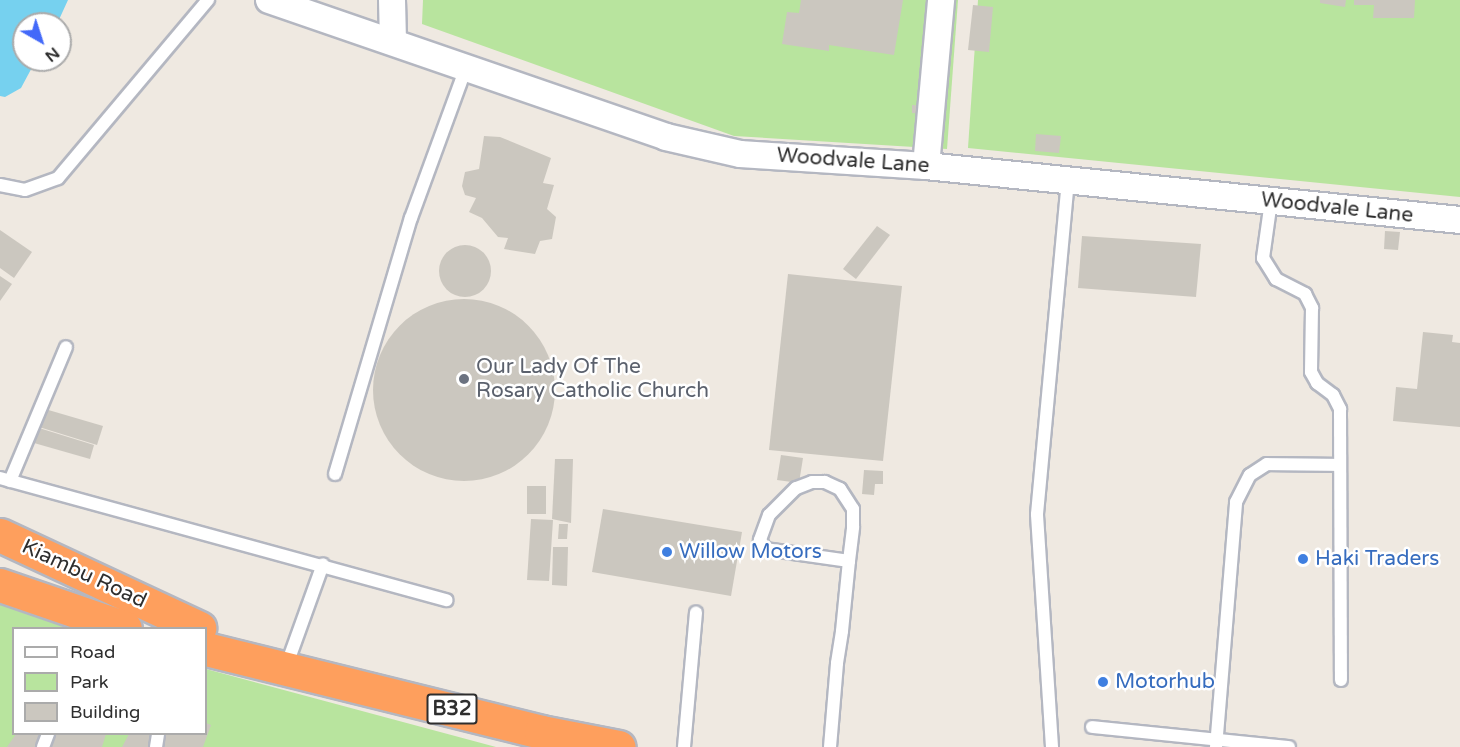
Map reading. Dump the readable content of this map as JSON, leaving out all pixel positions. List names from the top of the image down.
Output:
{
  "streets": {
    "highway": ["Kiambu Road", "B32"],
    "street": ["Woodvale Lane"]
  },
  "places": [
    "Our Lady Of The Rosary Catholic Church",
    "Willow Motors",
    "Haki Traders",
    "Motorhub"
  ],
  "legend": ["Road", "Park", "Building"],
  "north": "bottom right"
}
